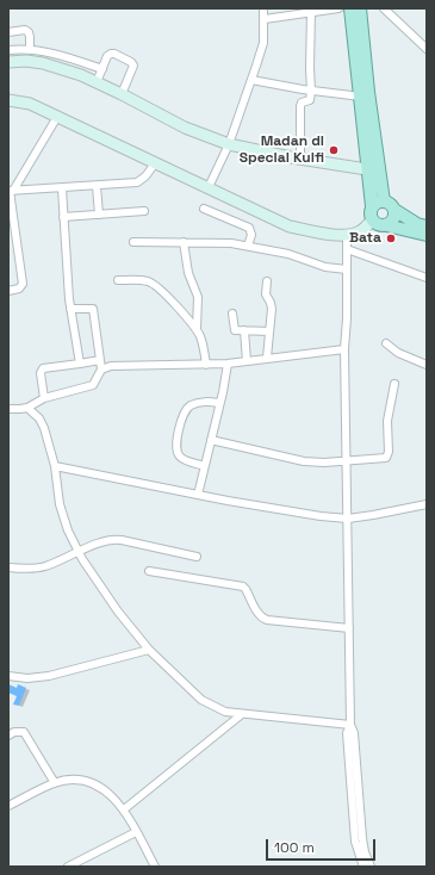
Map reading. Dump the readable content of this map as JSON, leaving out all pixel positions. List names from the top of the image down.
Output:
{
  "places": ["Madan di Special Kulfi", "Bata"],
  "scale_bar": "100 m"
}
